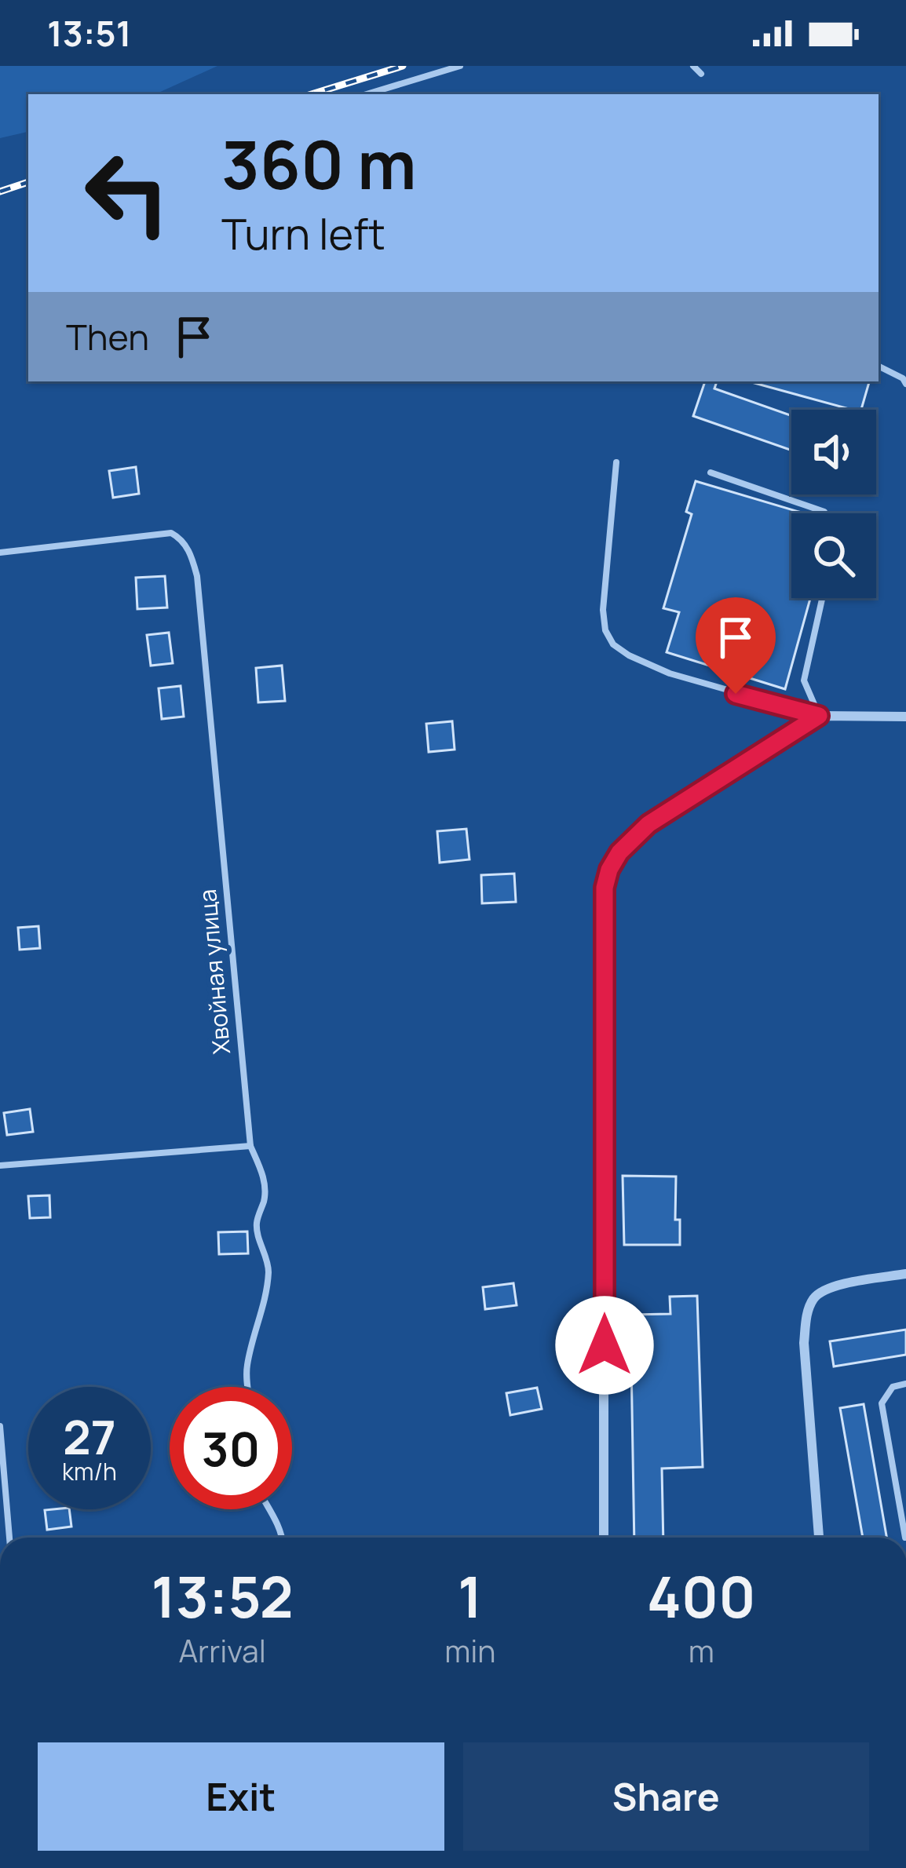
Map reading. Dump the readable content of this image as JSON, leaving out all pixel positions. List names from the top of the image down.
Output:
{
  "streets": {
    "lane": ["Хвойная улица"]
  },
  "page": {
    "status": "13:51",
    "turn": ["360 m", "Turn left"],
    "then": "Then",
    "speed": "27 km/h",
    "limit": "30",
    "eta": [
      "13:52",
      "Arrival",
      "1",
      "min",
      "400",
      "m"
    ],
    "buttons": ["Exit", "Share"]
  }
}
